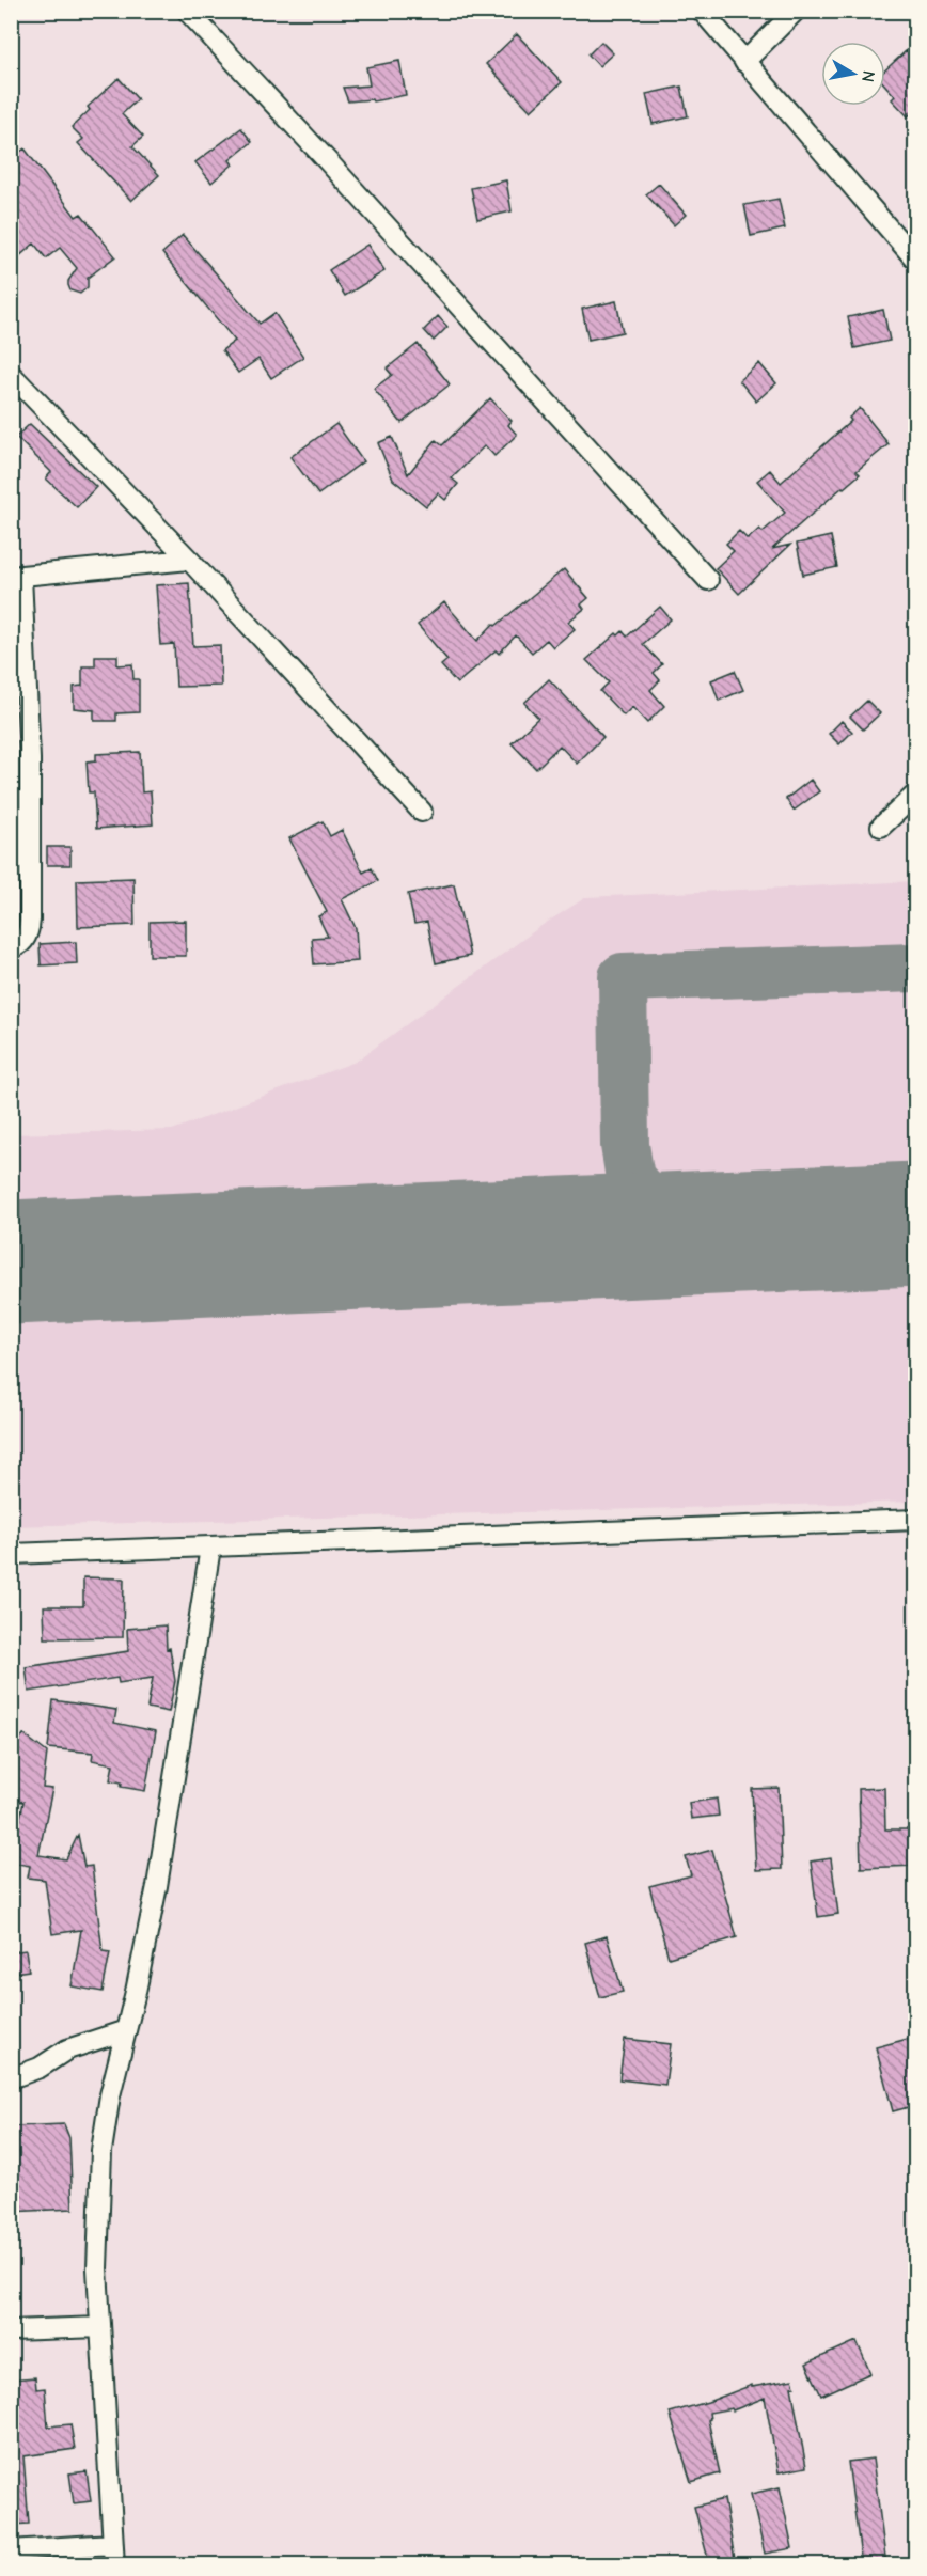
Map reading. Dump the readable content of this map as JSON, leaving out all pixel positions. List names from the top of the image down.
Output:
{
  "north": "right"
}
